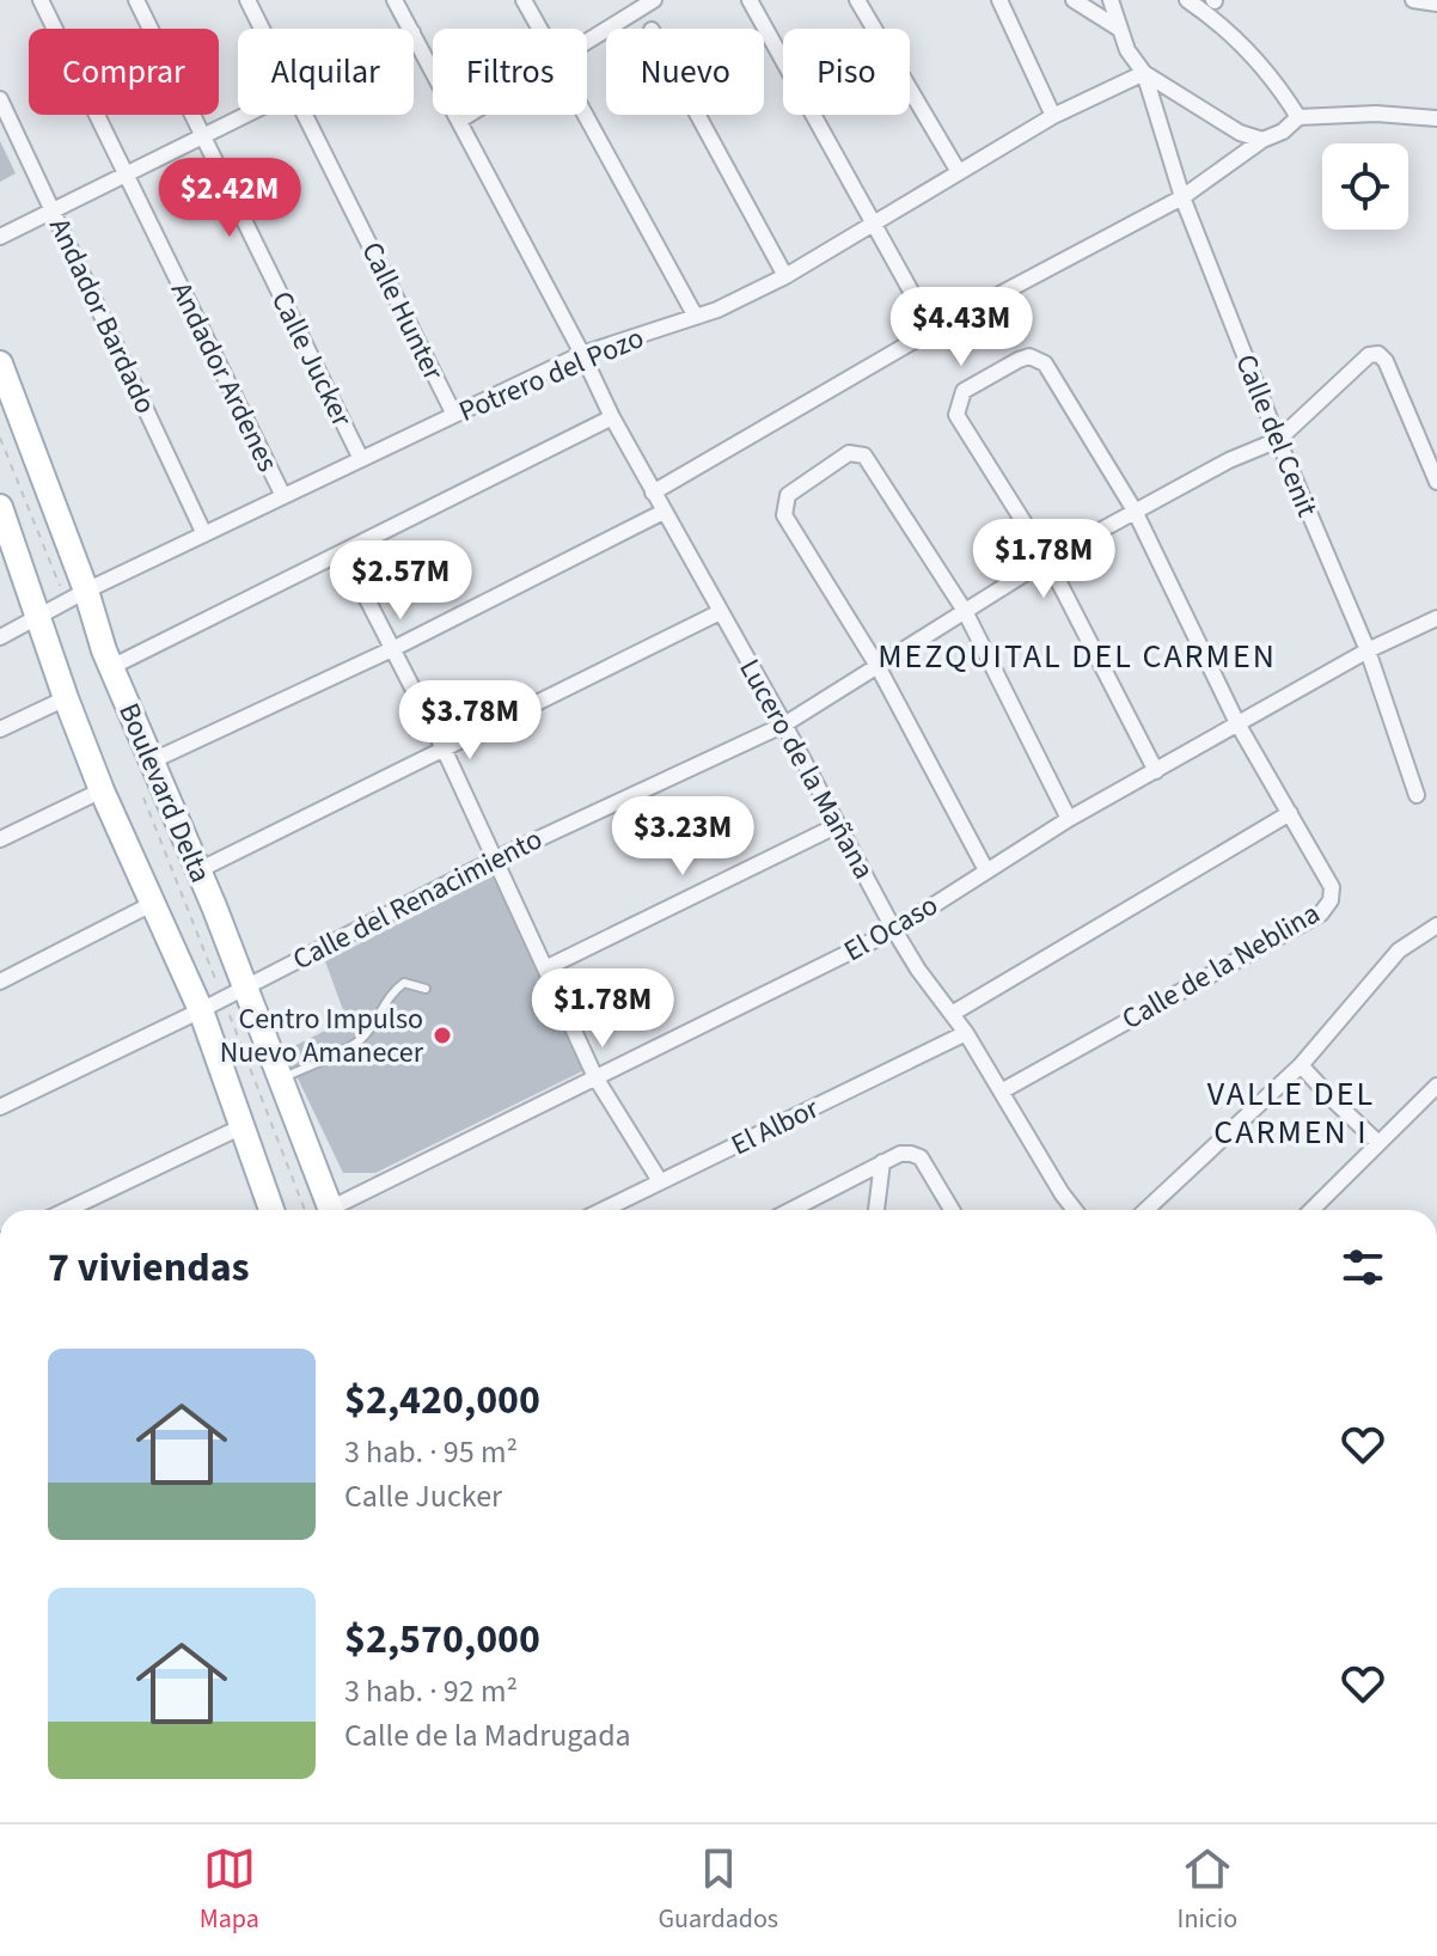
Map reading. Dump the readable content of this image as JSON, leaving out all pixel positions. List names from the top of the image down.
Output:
{
  "streets": {
    "main road": ["Boulevard Delta"],
    "street": [
      "Calle Hunter",
      "Andador Bardado",
      "Calle Jucker",
      "Potrero del Pozo",
      "Andador Ardenes",
      "Calle del Cenit",
      "Lucero de la Mañana",
      "Calle del Renacimiento",
      "El Ocaso",
      "Calle de la Neblina",
      "El Albor"
    ]
  },
  "crossings": [
    ["Calle Hunter", "Potrero del Pozo"],
    ["Andador Bardado", "Potrero del Pozo"],
    ["Calle Jucker", "Potrero del Pozo"],
    ["Potrero del Pozo", "Andador Ardenes"],
    ["Potrero del Pozo", "Calle del Cenit"],
    ["Potrero del Pozo", "Lucero de la Mañana"],
    ["Potrero del Pozo", "Boulevard Delta"],
    ["Calle del Cenit", "Calle del Renacimiento"],
    ["Calle del Cenit", "El Ocaso"],
    ["Lucero de la Mañana", "Calle del Renacimiento"],
    ["Lucero de la Mañana", "El Ocaso"],
    ["Lucero de la Mañana", "Calle de la Neblina"],
    ["Lucero de la Mañana", "El Albor"],
    ["Boulevard Delta", "Calle del Renacimiento"],
    ["Calle del Renacimiento", "Calle de la Neblina"],
    ["El Ocaso", "Calle de la Neblina"]
  ],
  "districts": ["MEZQUITAL DEL CARMEN", "VALLE DEL CARMEN I"],
  "places": ["Centro Impulso Nuevo Amanecer"],
  "page": {
    "chip": [
      "Comprar",
      "Alquilar",
      "Filtros",
      "Nuevo",
      "Piso"
    ],
    "price": [
      "$2.42M",
      "$4.43M",
      "$1.78M",
      "$2.57M",
      "$3.78M",
      "$3.23M",
      "$1.78M"
    ],
    "heading": "7 viviendas",
    "list": [
      {
        "name": "$2,420,000",
        "note": "3 hab. · 95 m² · Calle Jucker"
      },
      {
        "name": "$2,570,000",
        "note": "3 hab. · 92 m² · Calle de la Madrugada"
      }
    ],
    "tabs": ["Mapa", "Guardados", "Inicio"]
  }
}
